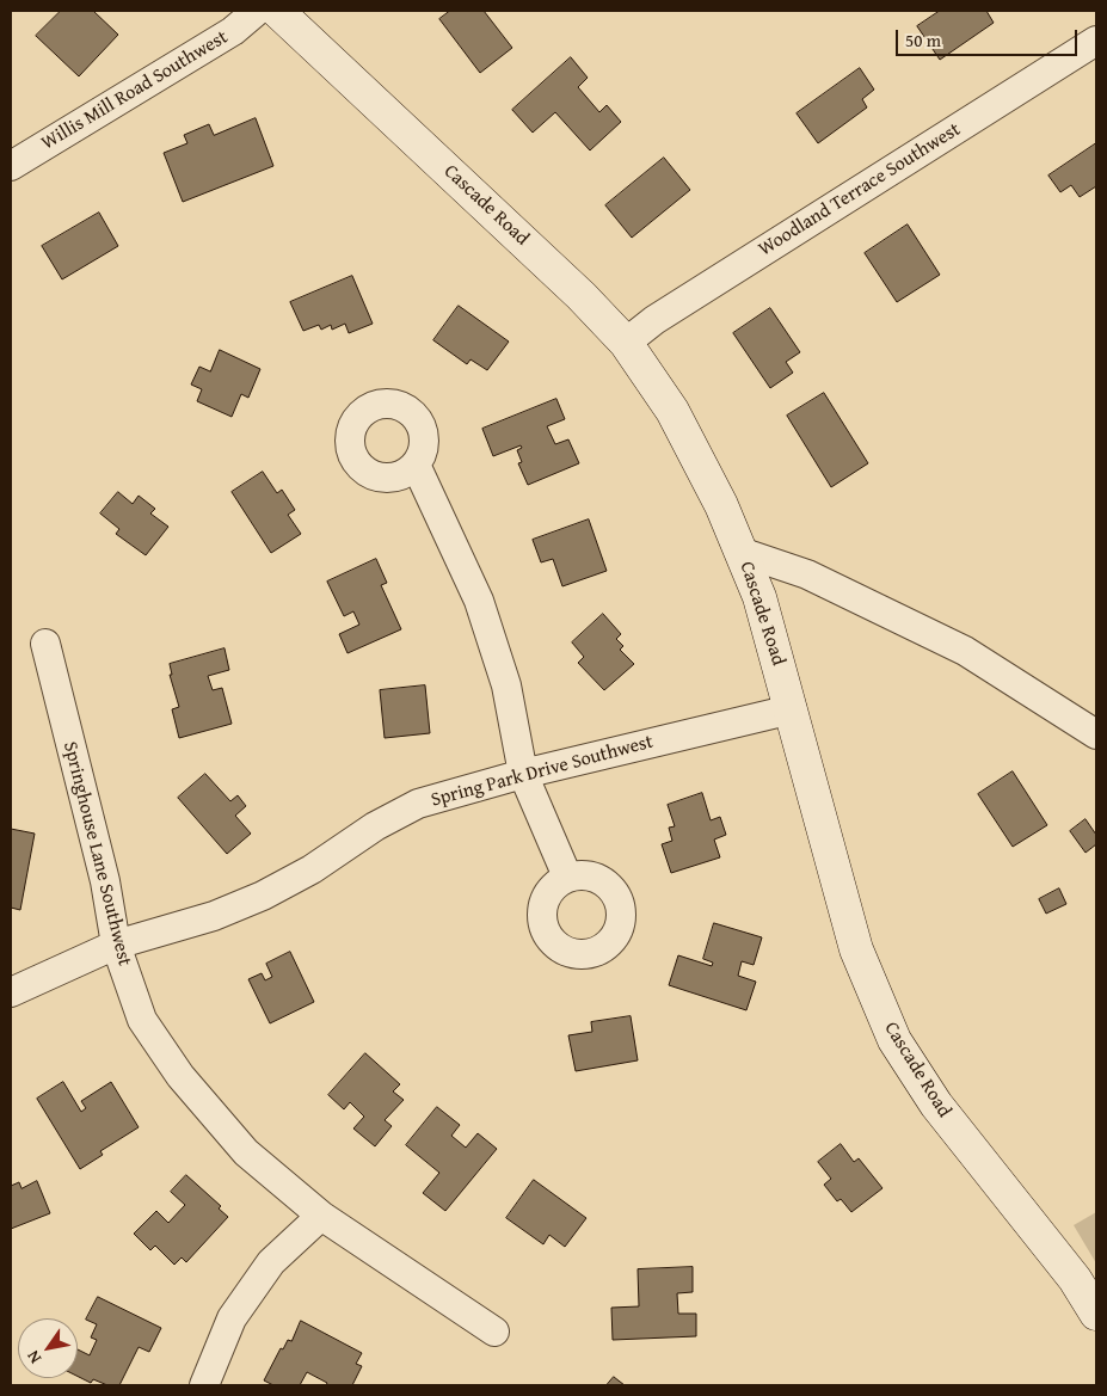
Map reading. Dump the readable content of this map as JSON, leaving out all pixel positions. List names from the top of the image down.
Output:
{
  "streets": {
    "main road": ["Cascade Road"],
    "street": [
      "Willis Mill Road Southwest",
      "Woodland Terrace Southwest",
      "Spring Park Drive Southwest",
      "Springhouse Lane Southwest"
    ]
  },
  "crossings": [
    ["Woodland Terrace Southwest", "Cascade Road"],
    ["Cascade Road", "Spring Park Drive Southwest"],
    ["Spring Park Drive Southwest", "Springhouse Lane Southwest"]
  ],
  "scale_bar": "50 m",
  "north": "bottom left"
}
